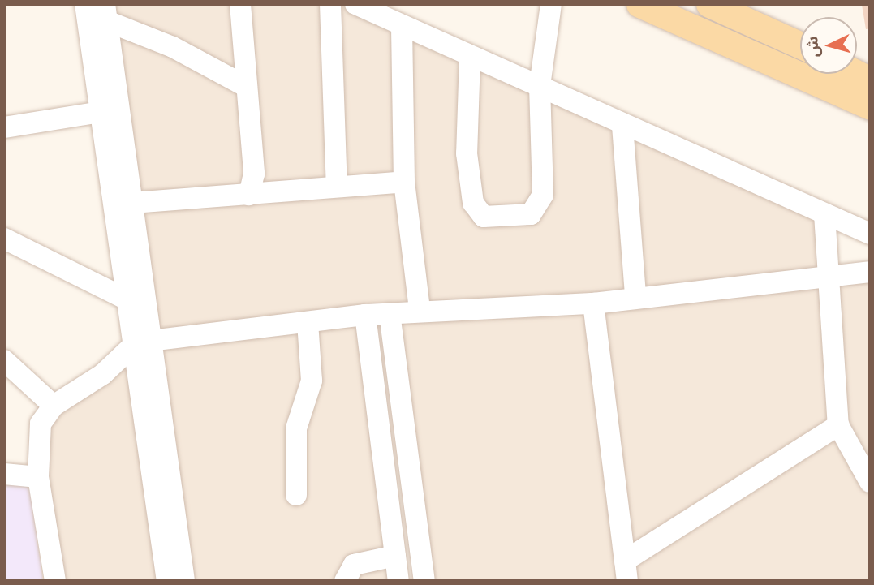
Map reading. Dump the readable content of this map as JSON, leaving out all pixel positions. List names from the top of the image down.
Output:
{
  "north": "left"
}
